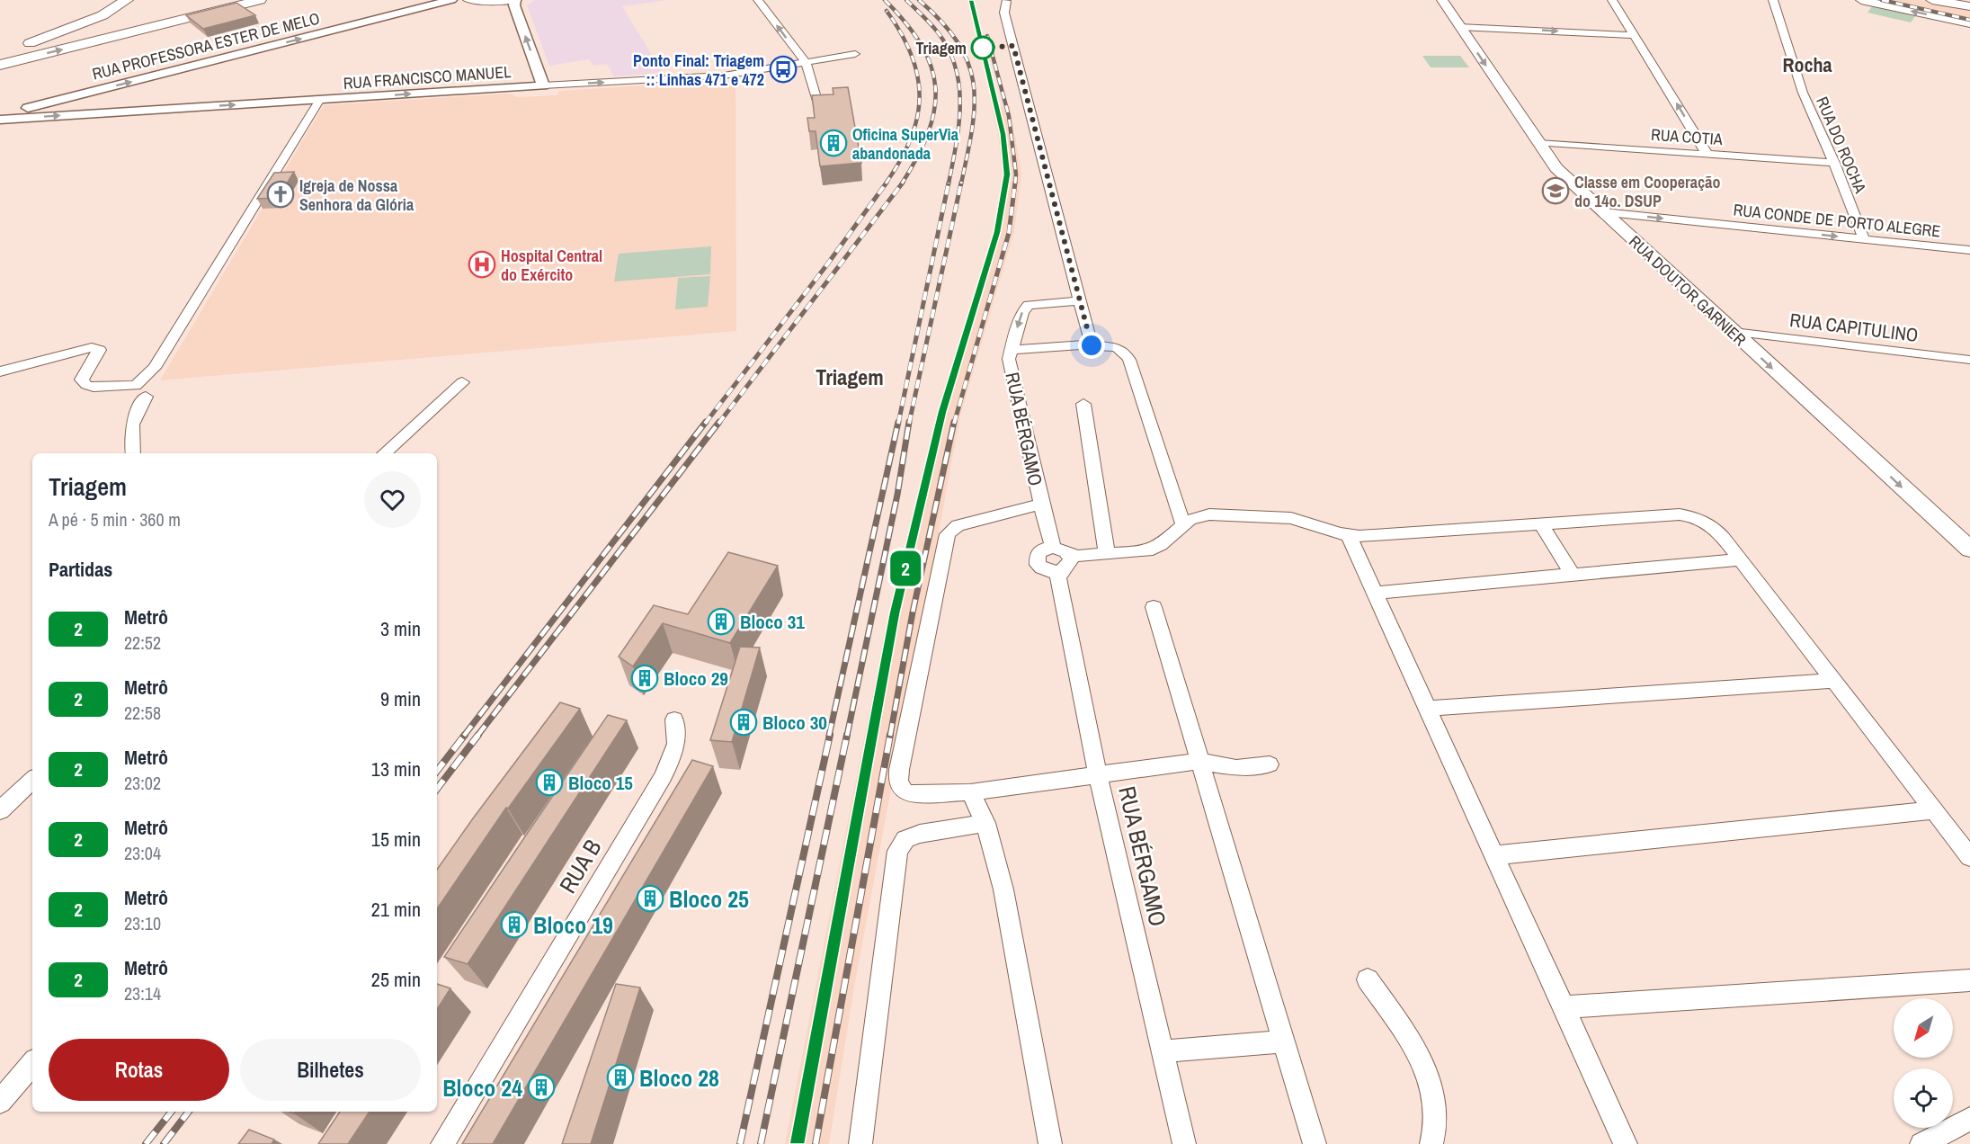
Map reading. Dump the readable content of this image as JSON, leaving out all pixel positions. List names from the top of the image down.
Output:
{
  "streets": {
    "main road": ["RUA DOUTOR GARNIER"],
    "street": [
      "RUA PROFESSORA ESTER DE MELO",
      "RUA FRANCISCO MANUEL",
      "RUA COTIA",
      "RUA DO ROCHA",
      "RUA CONDE DE PORTO ALEGRE",
      "RUA CAPITULINO",
      "RUA BÉRGAMO",
      "RUA B"
    ]
  },
  "crossings": [
    ["RUA COTIA", "RUA DO ROCHA"],
    ["RUA COTIA", "RUA DOUTOR GARNIER"],
    ["RUA DO ROCHA", "RUA CONDE DE PORTO ALEGRE"],
    ["RUA CONDE DE PORTO ALEGRE", "RUA DOUTOR GARNIER"],
    ["RUA DOUTOR GARNIER", "RUA CAPITULINO"]
  ],
  "one_way": [
    "RUA PROFESSORA ESTER DE MELO",
    "RUA FRANCISCO MANUEL",
    "RUA CONDE DE PORTO ALEGRE",
    "RUA DOUTOR GARNIER"
  ],
  "districts": ["Rocha", "Triagem"],
  "places": {
    "other": ["Triagem"],
    "bus stop": ["Ponto Final: Triagem :: Linhas 471 e 472"],
    "building": [
      "Oficina SuperVia abandonada",
      "Bloco 31",
      "Bloco 29",
      "Bloco 30",
      "Bloco 15",
      "Bloco 25",
      "Bloco 19",
      "Bloco 28",
      "Bloco 24"
    ],
    "school or university": ["Classe em Cooperação do 14o. DSUP"],
    "church": ["Igreja de Nossa Senhora da Glória"],
    "hospital": ["Hospital Central do Exército"]
  },
  "lines": ["metro line 2"],
  "north": "bottom left",
  "page": {
    "on_map": "2",
    "heading": [
      ["Triagem", "A pé · 5 min · 360 m"],
      "Partidas"
    ],
    "list": [
      {
        "mark": "2",
        "name": "Metrô",
        "note": "22:52",
        "value": "3 min"
      },
      {
        "mark": "2",
        "name": "Metrô",
        "note": "22:58",
        "value": "9 min"
      },
      {
        "mark": "2",
        "name": "Metrô",
        "note": "23:02",
        "value": "13 min"
      },
      {
        "mark": "2",
        "name": "Metrô",
        "note": "23:04",
        "value": "15 min"
      },
      {
        "mark": "2",
        "name": "Metrô",
        "note": "23:10",
        "value": "21 min"
      },
      {
        "mark": "2",
        "name": "Metrô",
        "note": "23:14",
        "value": "25 min"
      }
    ],
    "buttons": ["Rotas", "Bilhetes"]
  }
}
